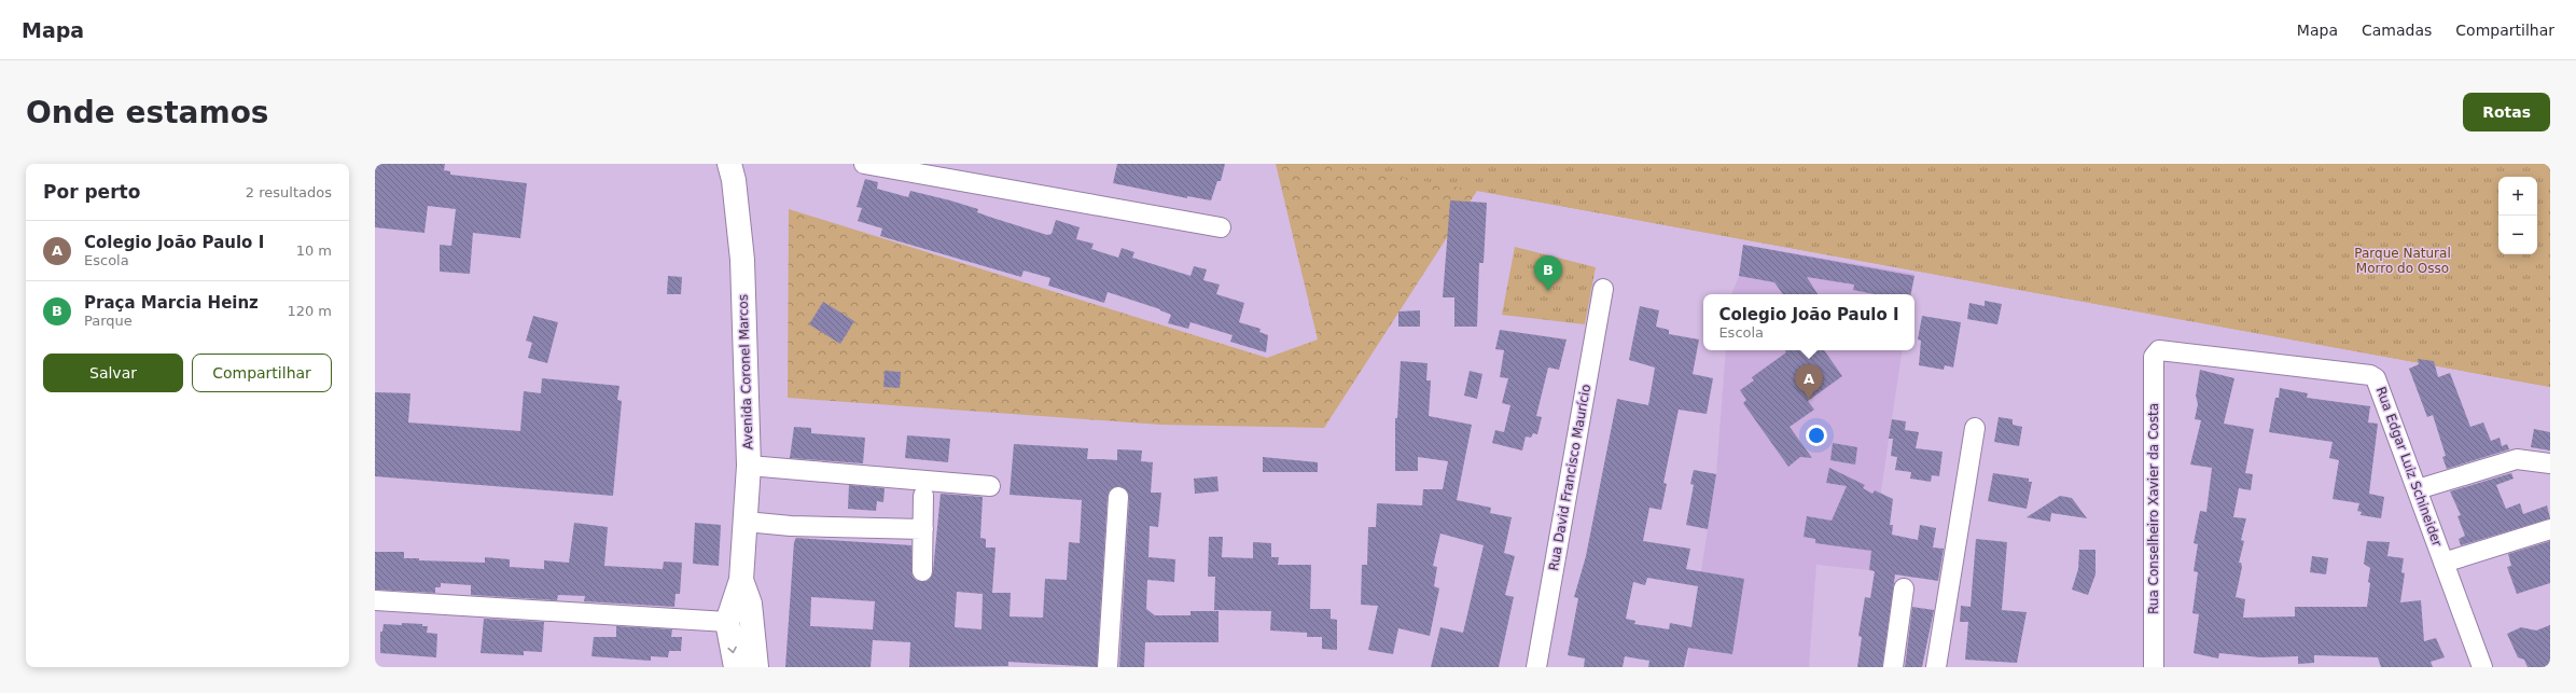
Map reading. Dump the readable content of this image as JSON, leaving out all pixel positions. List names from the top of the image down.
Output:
{
  "streets": {
    "main road": ["Avenida Coronel Marcos"],
    "street": ["Rua Edgar Luiz Schineider", "Rua David Francisco Maurício", "Rua Conselheiro Xavier da Costa"]
  },
  "crossings": [
    ["Rua Edgar Luiz Schineider", "Rua Conselheiro Xavier da Costa"]
  ],
  "parks": ["Parque Natural Morro do Osso"],
  "page": {
    "header": "Mapa",
    "nav": ["Mapa", "Camadas", "Compartilhar"],
    "buttons": [
      "Rotas",
      ["Salvar", "Compartilhar"]
    ],
    "title": "Onde estamos",
    "heading": ["Por perto", "2 resultados"],
    "map_buttons": ["+", "−"],
    "list": [
      {
        "mark": "A",
        "name": "Colegio João Paulo I",
        "note": "Escola",
        "value": "10 m"
      },
      {
        "mark": "B",
        "name": "Praça Marcia Heinz",
        "note": "Parque",
        "value": "120 m"
      }
    ],
    "pins": ["B", "A"],
    "popup": ["Colegio João Paulo I", "Escola"]
  }
}
